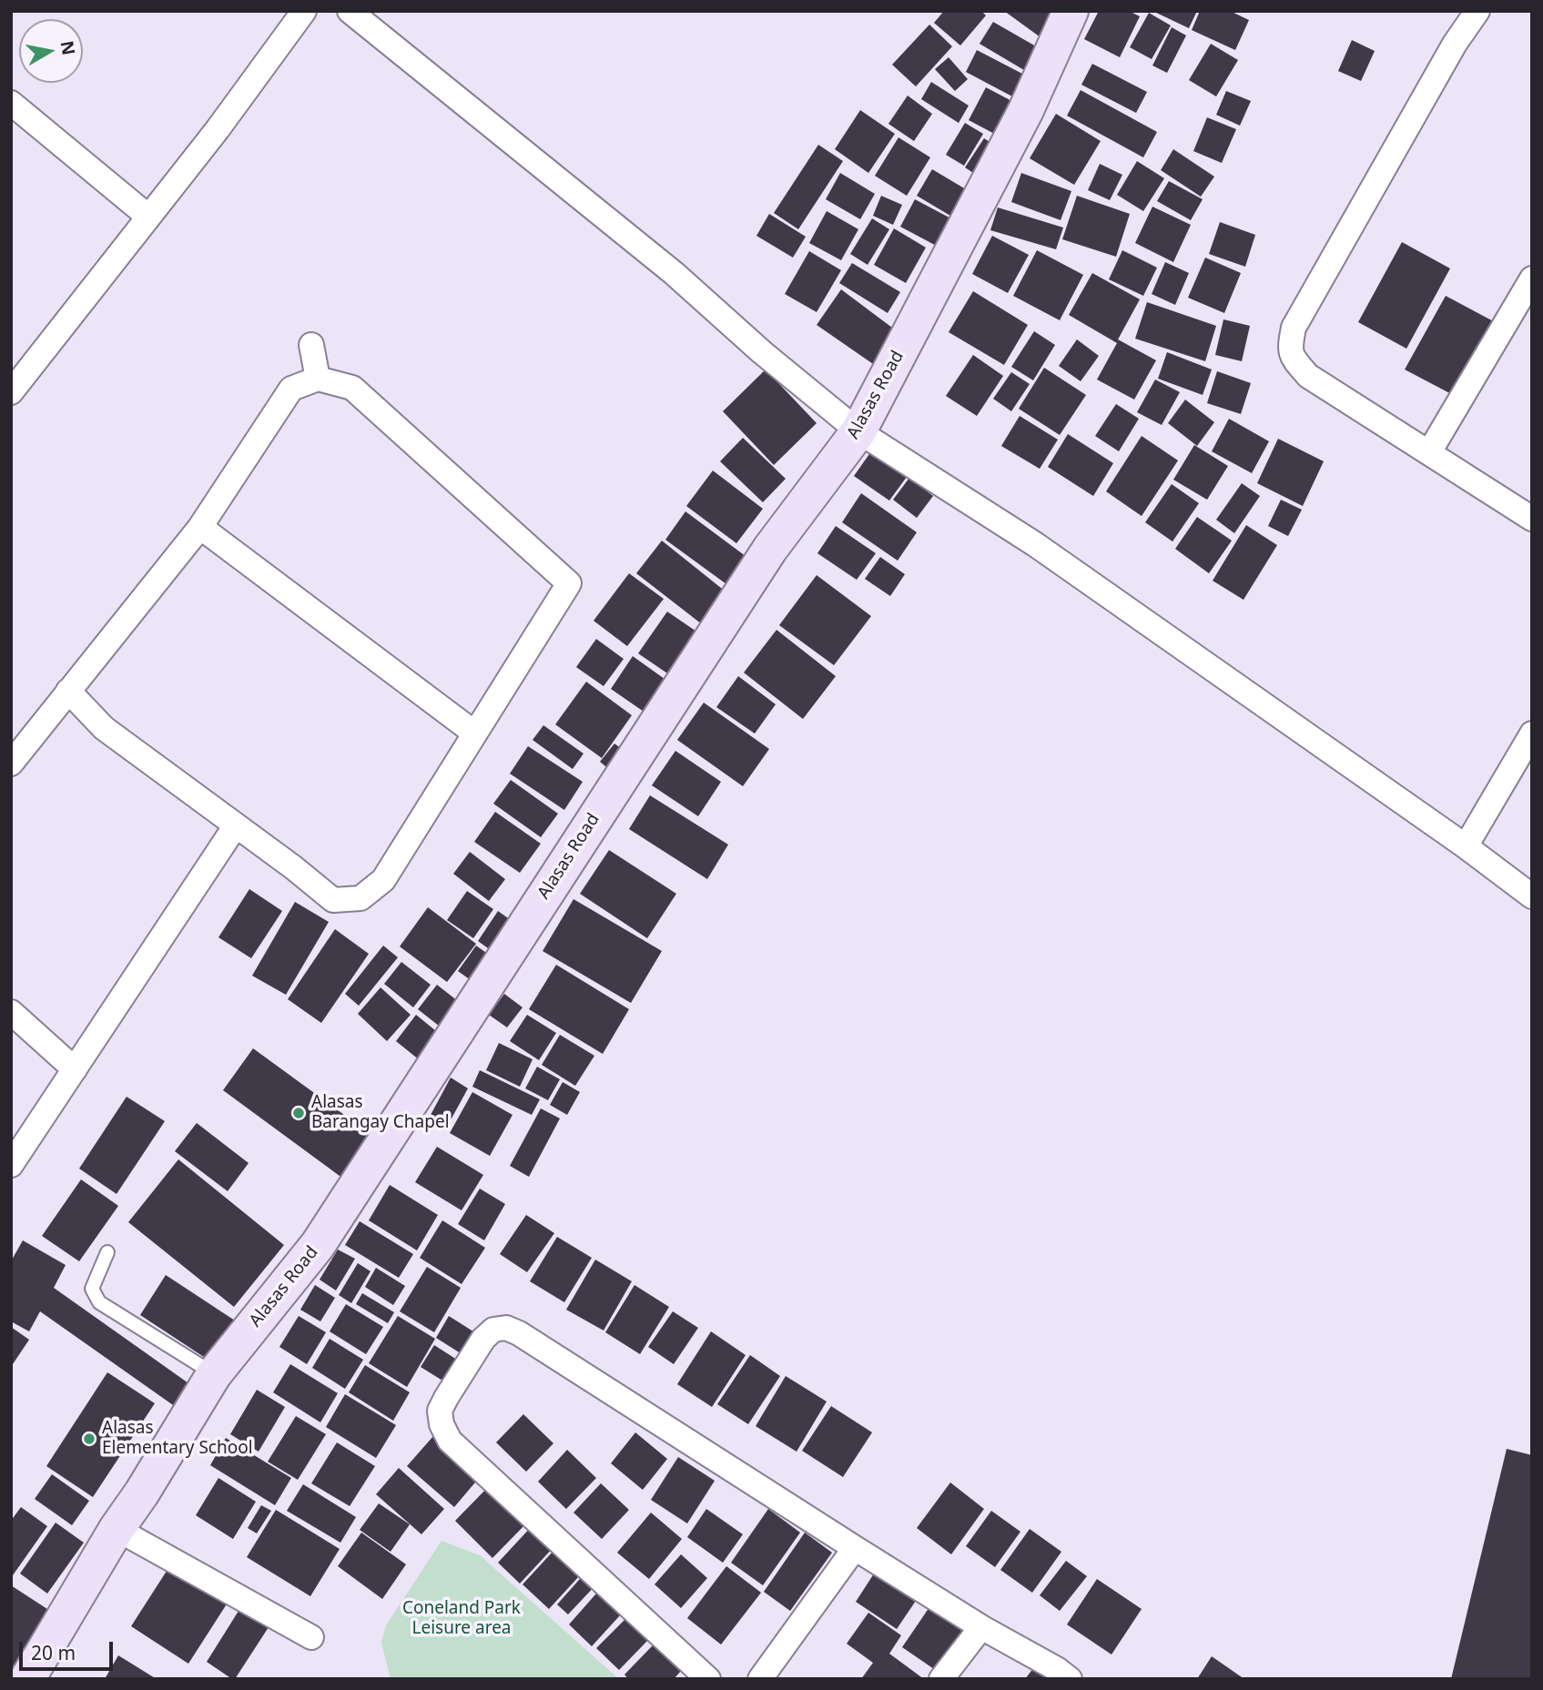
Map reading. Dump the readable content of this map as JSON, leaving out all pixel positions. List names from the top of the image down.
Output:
{
  "streets": {
    "street": ["Alasas Road"]
  },
  "parks": ["Coneland Park Leisure area"],
  "places": ["Alasas Barangay Chapel", "Alasas Elementary School"],
  "scale_bar": "20 m",
  "north": "right"
}
